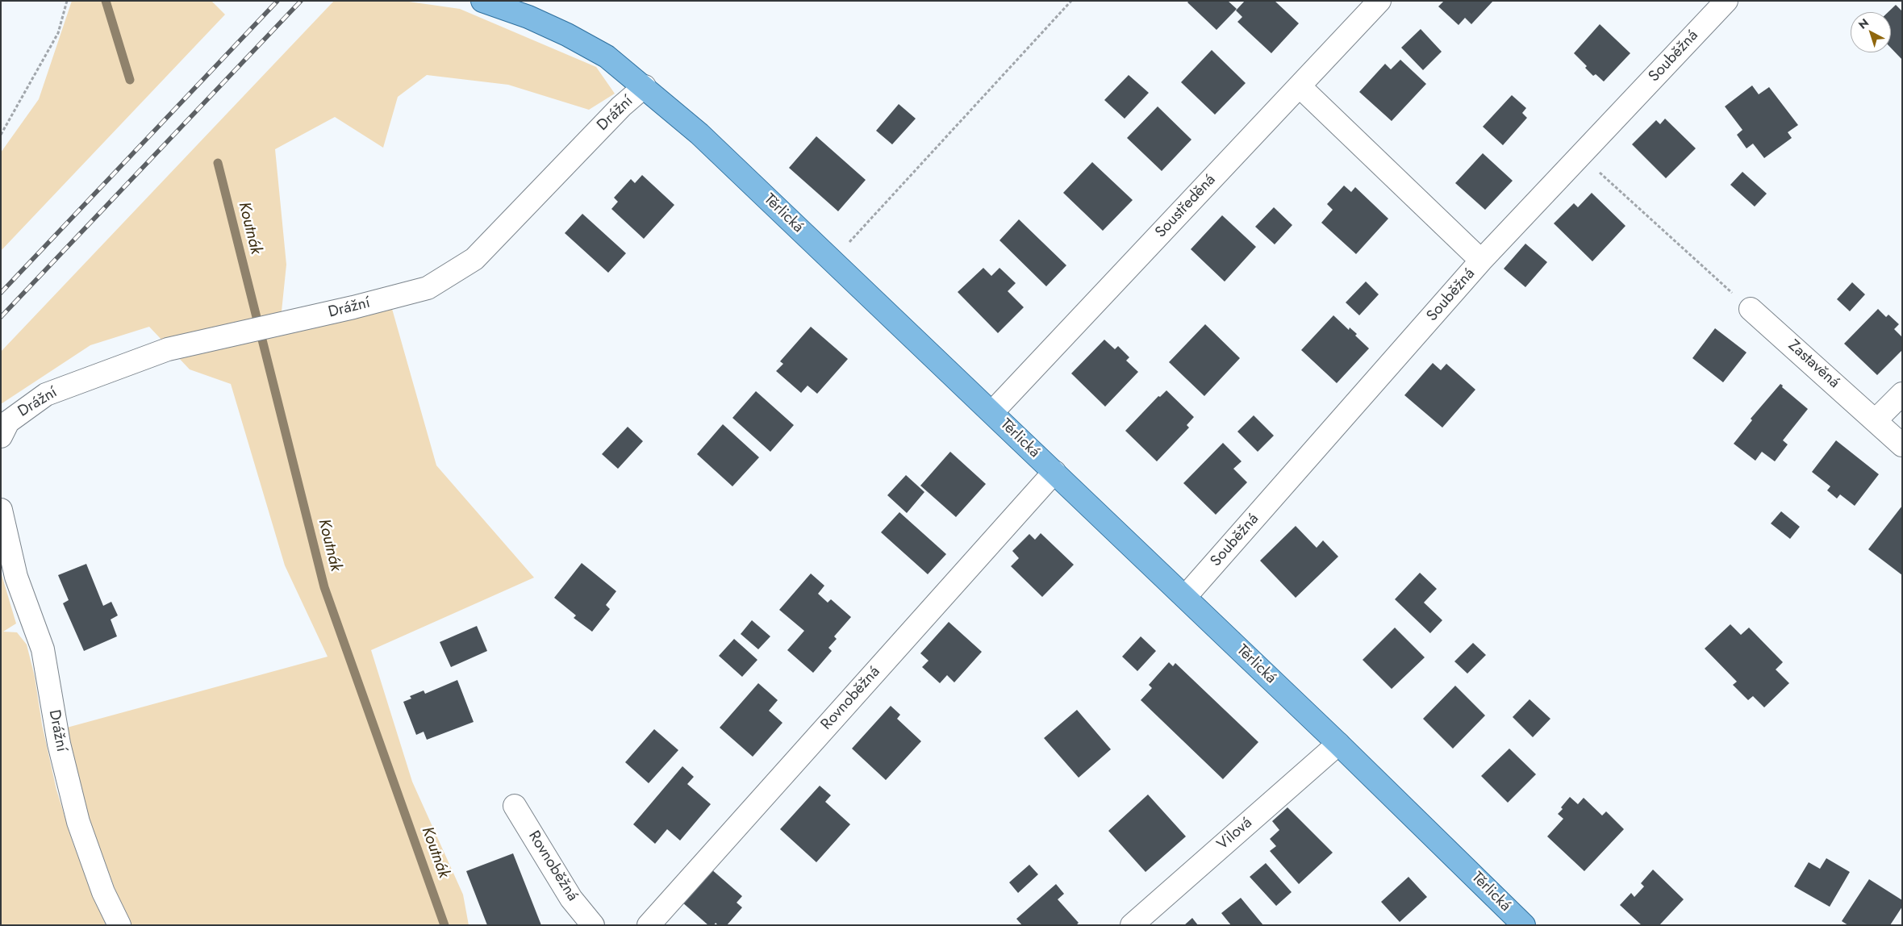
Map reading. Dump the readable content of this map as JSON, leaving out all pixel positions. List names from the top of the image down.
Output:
{
  "streets": {
    "main road": ["Těrlická"],
    "street": [
      "Souběžná",
      "Drážní",
      "Soustředěná",
      "Zastavěná",
      "Rovnoběžná",
      "Vilová"
    ]
  },
  "crossings": [
    ["Souběžná", "Těrlická"],
    ["Drážní", "Těrlická"],
    ["Soustředěná", "Těrlická"],
    ["Těrlická", "Rovnoběžná"],
    ["Těrlická", "Vilová"]
  ],
  "water": ["Koutnák"],
  "north": "top left"
}
